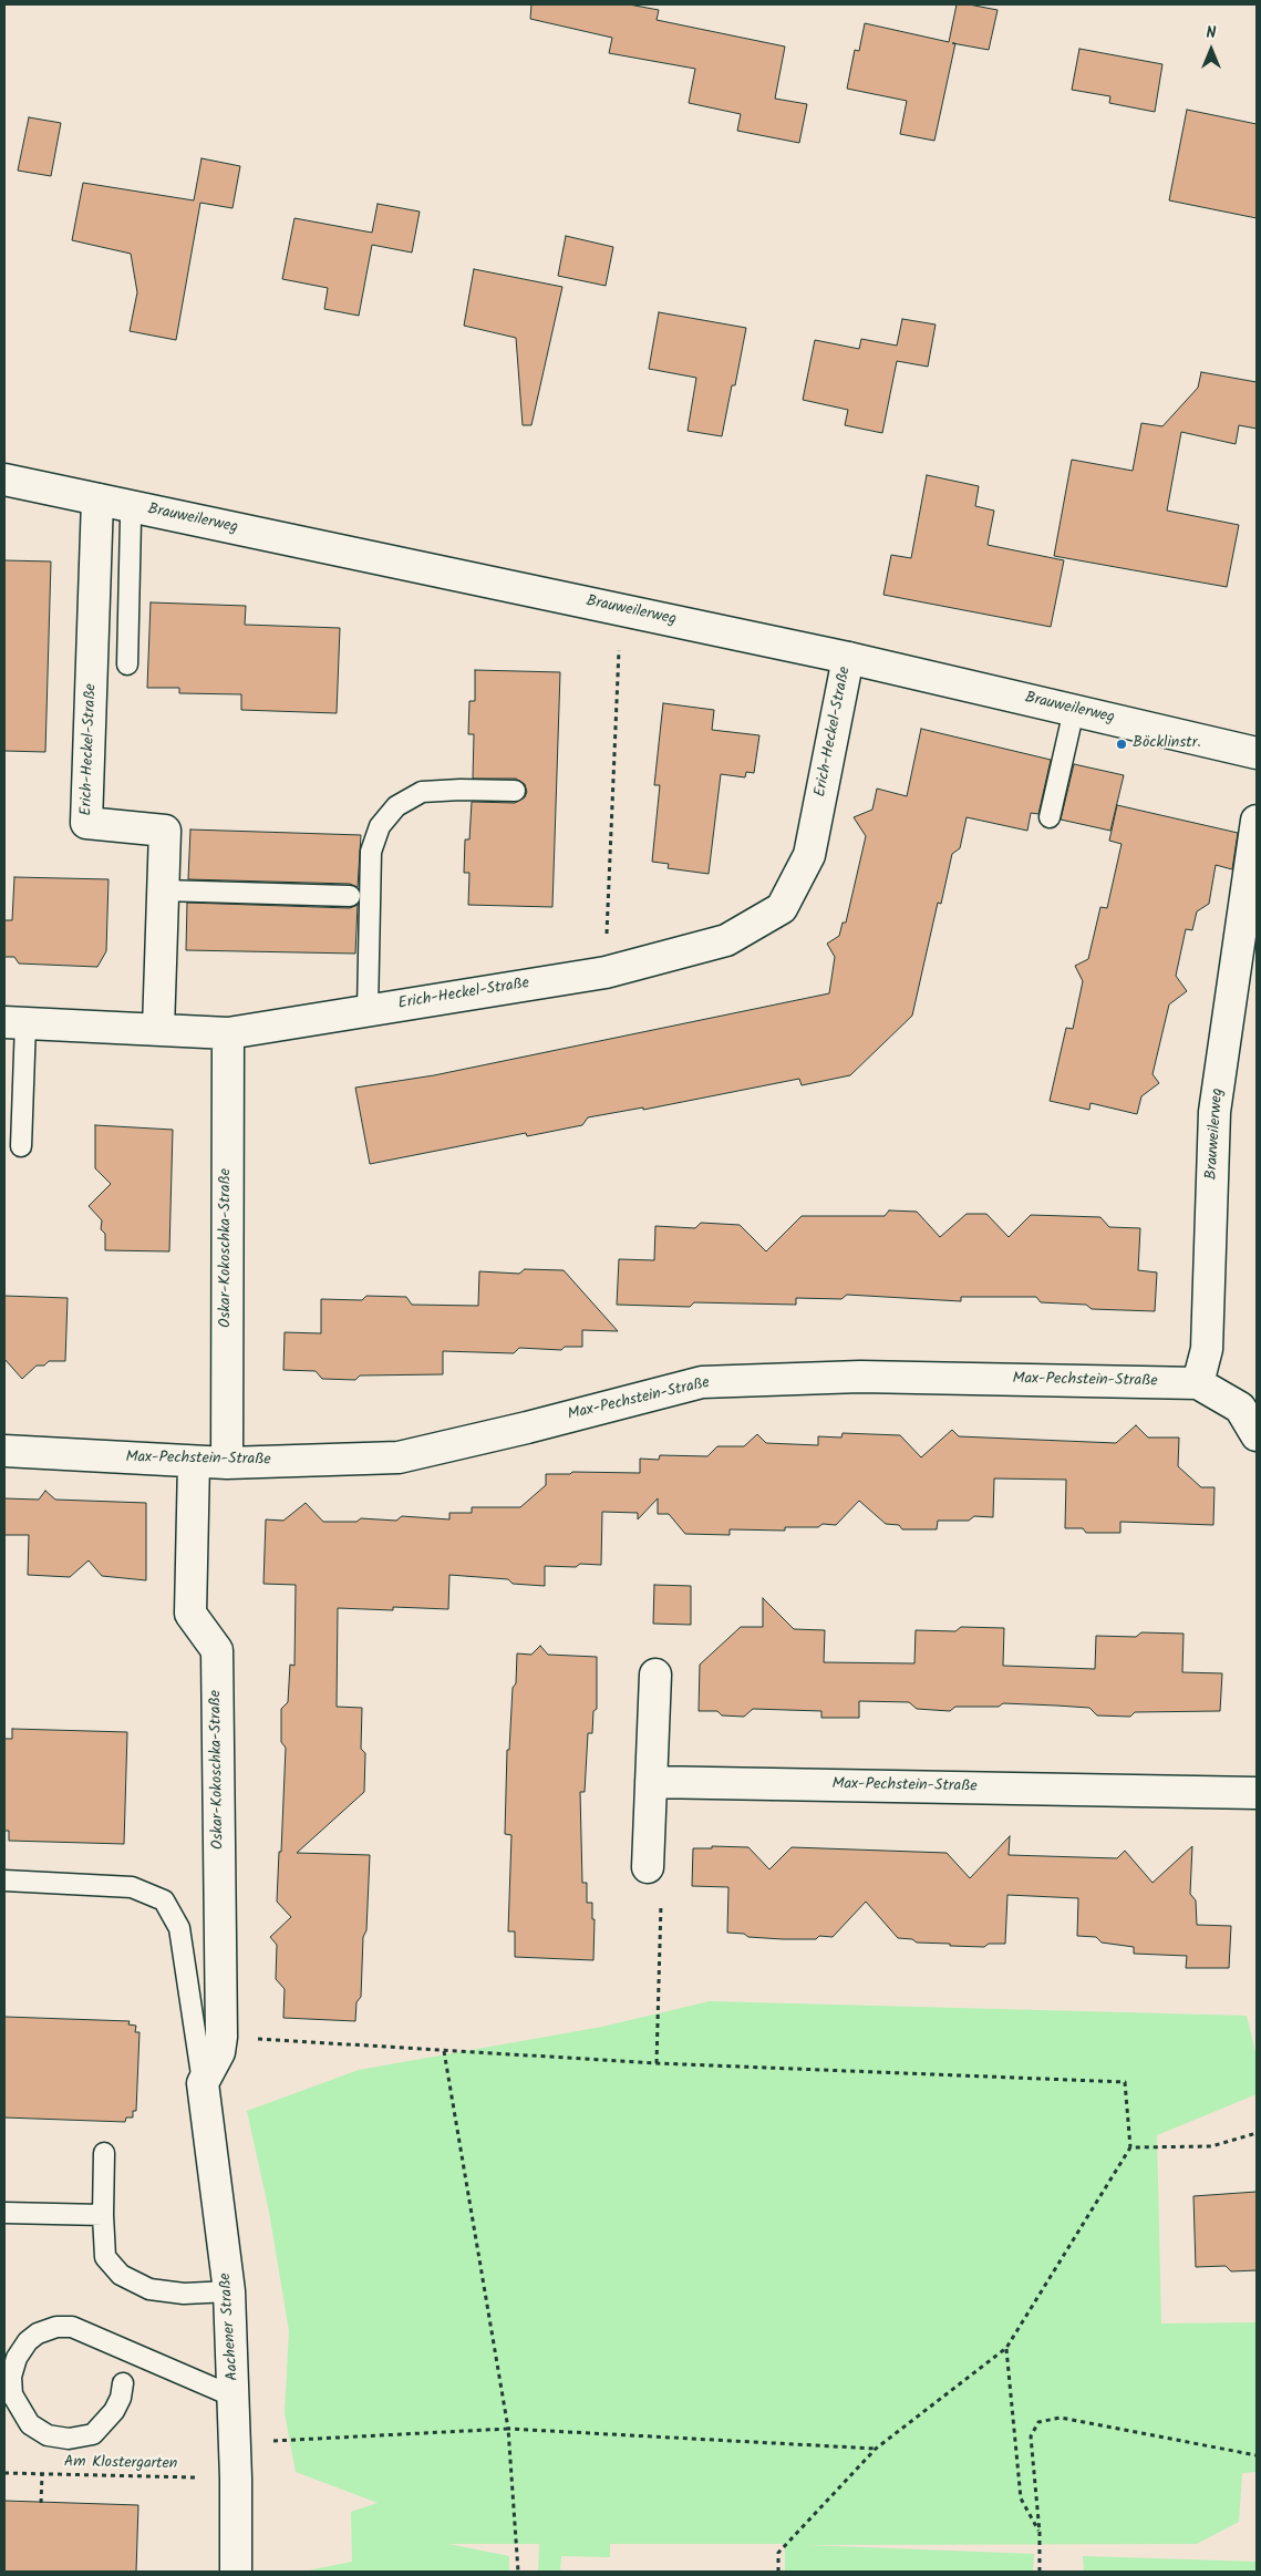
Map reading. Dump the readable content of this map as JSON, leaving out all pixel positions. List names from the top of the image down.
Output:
{
  "streets": {
    "street": [
      "Brauweilerweg",
      "Erich-Heckel-Straße",
      "Oskar-Kokoschka-Straße",
      "Max-Pechstein-Straße",
      "Aachener Straße"
    ],
    "path": ["Am Klostergarten"]
  },
  "crossings": [
    ["Brauweilerweg", "Erich-Heckel-Straße"],
    ["Brauweilerweg", "Max-Pechstein-Straße"],
    ["Erich-Heckel-Straße", "Oskar-Kokoschka-Straße"],
    ["Oskar-Kokoschka-Straße", "Max-Pechstein-Straße"],
    ["Oskar-Kokoschka-Straße", "Aachener Straße"],
    ["Aachener Straße", "Am Klostergarten"]
  ],
  "places": ["Böcklinstr."],
  "north": "top"
}
